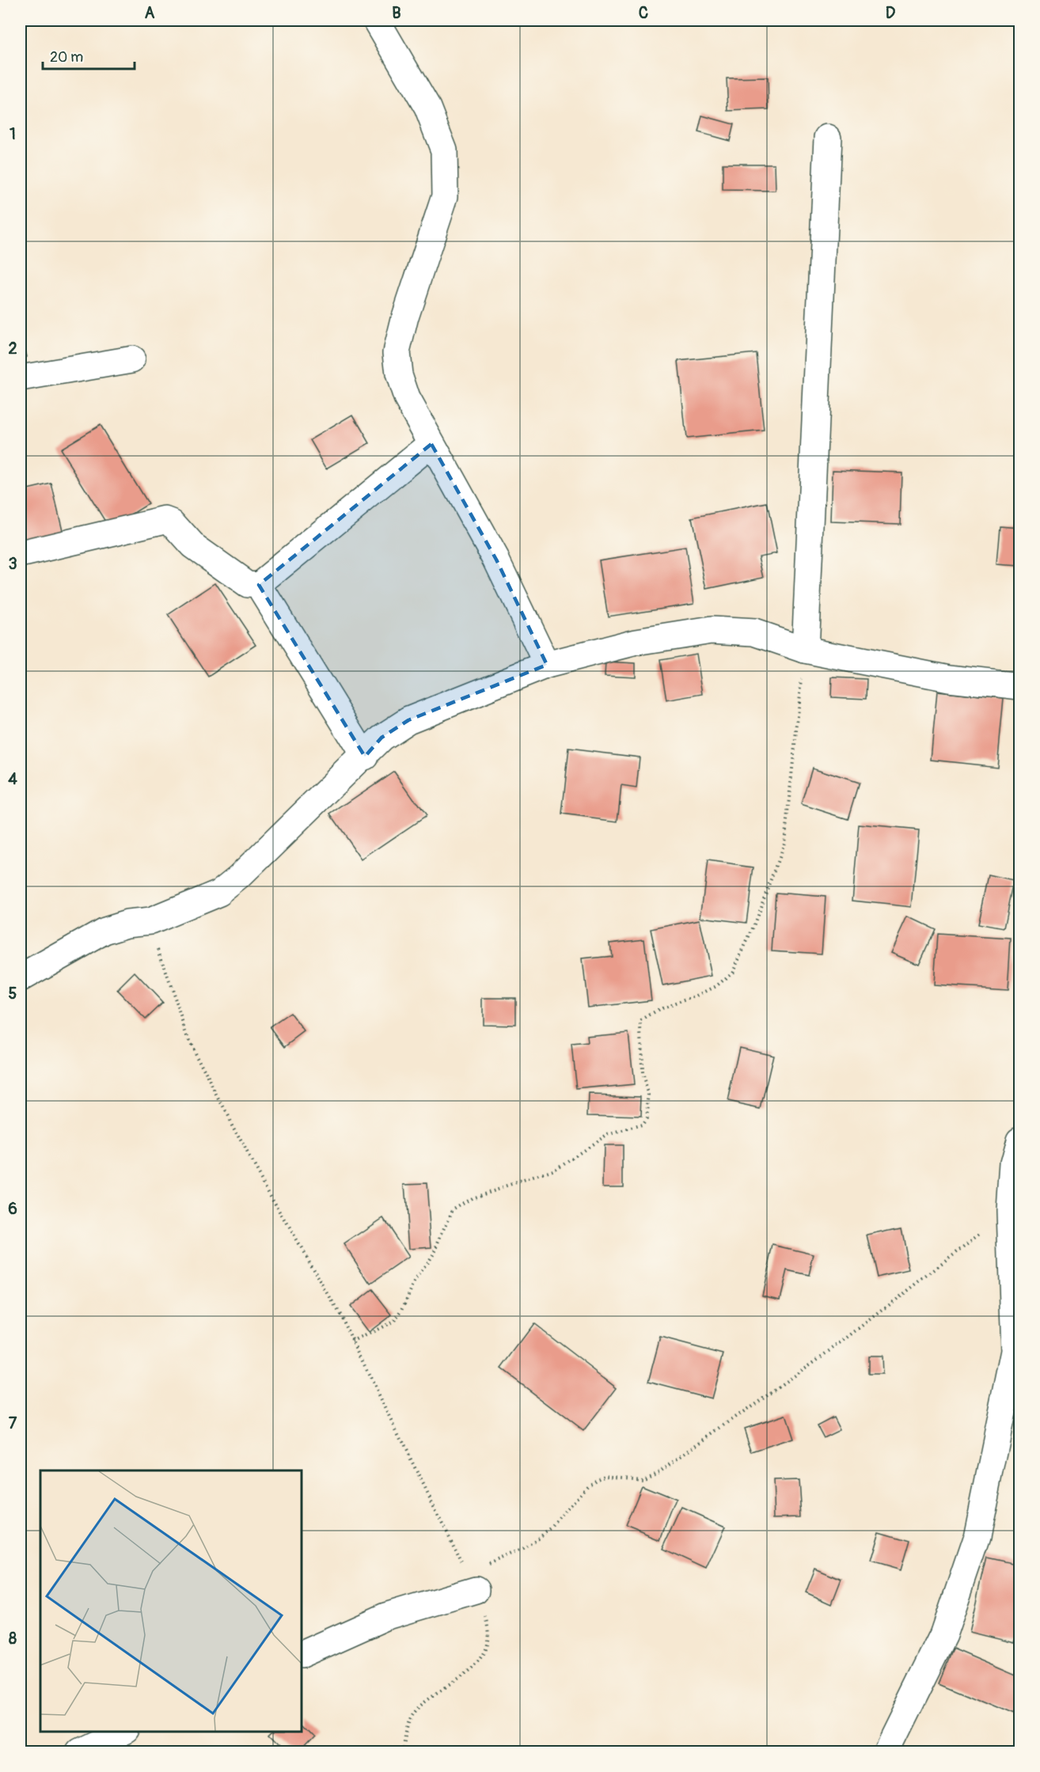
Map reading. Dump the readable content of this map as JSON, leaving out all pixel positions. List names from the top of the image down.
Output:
{
  "scale_bar": "20 m",
  "grid": {
    "columns": [
      "A",
      "B",
      "C",
      "D"
    ],
    "rows": [
      "1",
      "2",
      "3",
      "4",
      "5",
      "6",
      "7",
      "8"
    ]
  }
}
